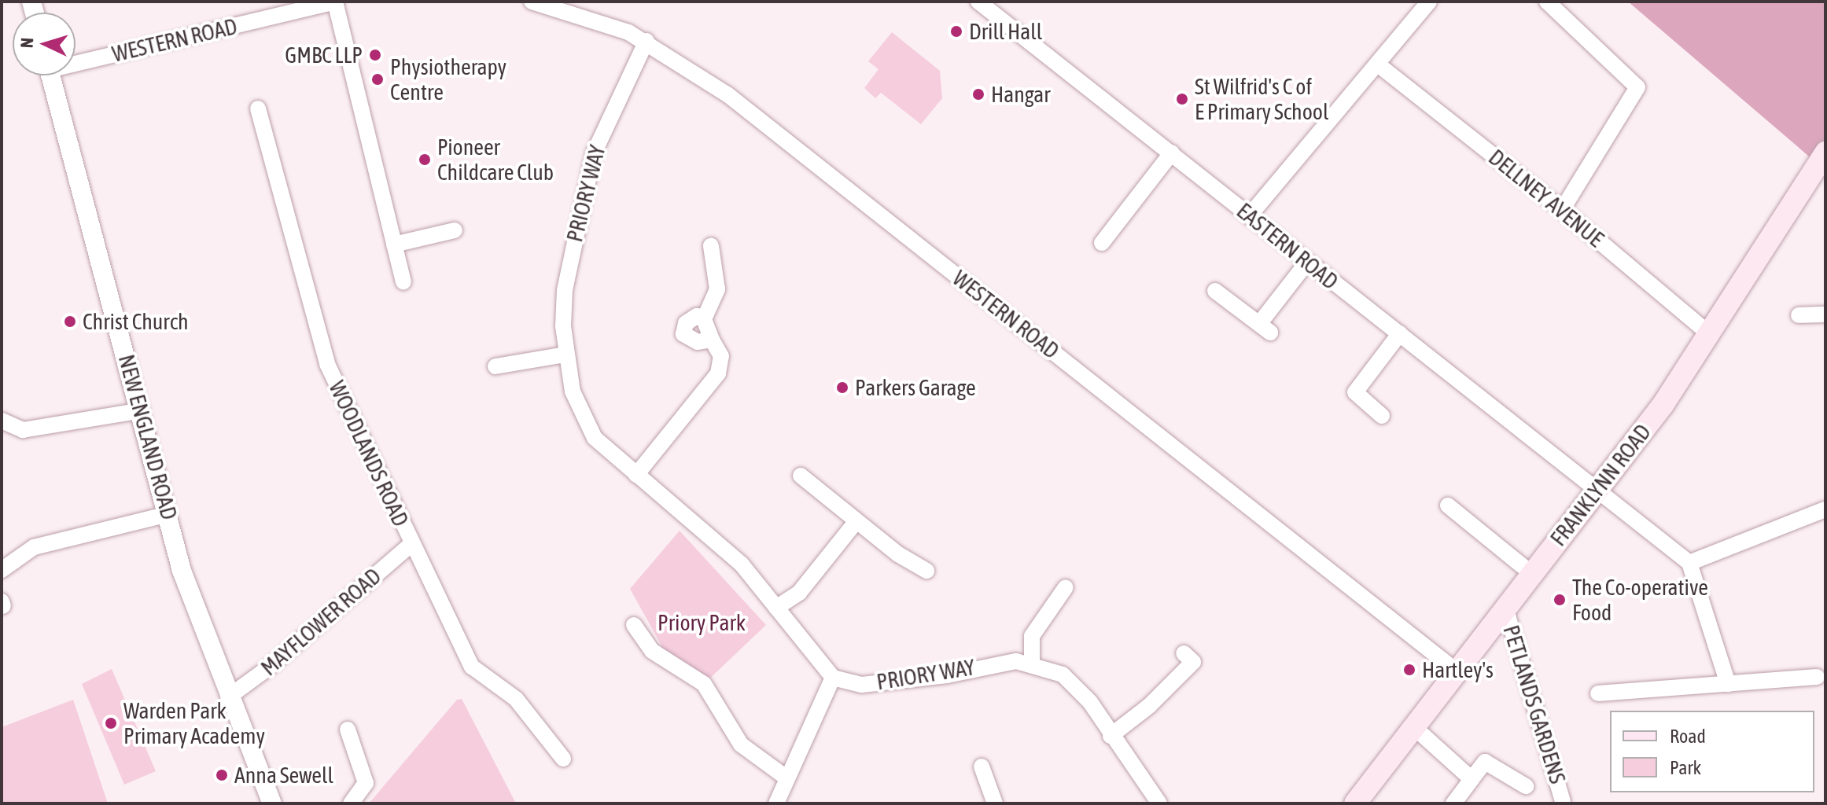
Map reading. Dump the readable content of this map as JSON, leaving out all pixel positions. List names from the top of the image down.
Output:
{
  "streets": {
    "main road": ["FRANKLYNN ROAD"],
    "street": [
      "WESTERN ROAD",
      "PRIORY WAY",
      "DELLNEY AVENUE",
      "EASTERN ROAD",
      "NEW ENGLAND ROAD",
      "WOODLANDS ROAD",
      "MAYFLOWER ROAD",
      "PETLANDS GARDENS"
    ]
  },
  "crossings": [
    ["WESTERN ROAD", "PRIORY WAY"],
    ["WESTERN ROAD", "FRANKLYNN ROAD"],
    ["DELLNEY AVENUE", "FRANKLYNN ROAD"],
    ["EASTERN ROAD", "FRANKLYNN ROAD"],
    ["NEW ENGLAND ROAD", "MAYFLOWER ROAD"],
    ["WOODLANDS ROAD", "MAYFLOWER ROAD"],
    ["FRANKLYNN ROAD", "PETLANDS GARDENS"]
  ],
  "parks": ["Priory Park"],
  "places": [
    "Drill Hall",
    "GMBC LLP",
    "Physiotherapy Centre",
    "Hangar",
    "St Wilfrid's C of E Primary School",
    "Pioneer Childcare Club",
    "Christ Church",
    "Parkers Garage",
    "The Co-operative Food",
    "Hartley's",
    "Warden Park Primary Academy",
    "Anna Sewell"
  ],
  "legend": ["Road", "Park"],
  "north": "left"
}
